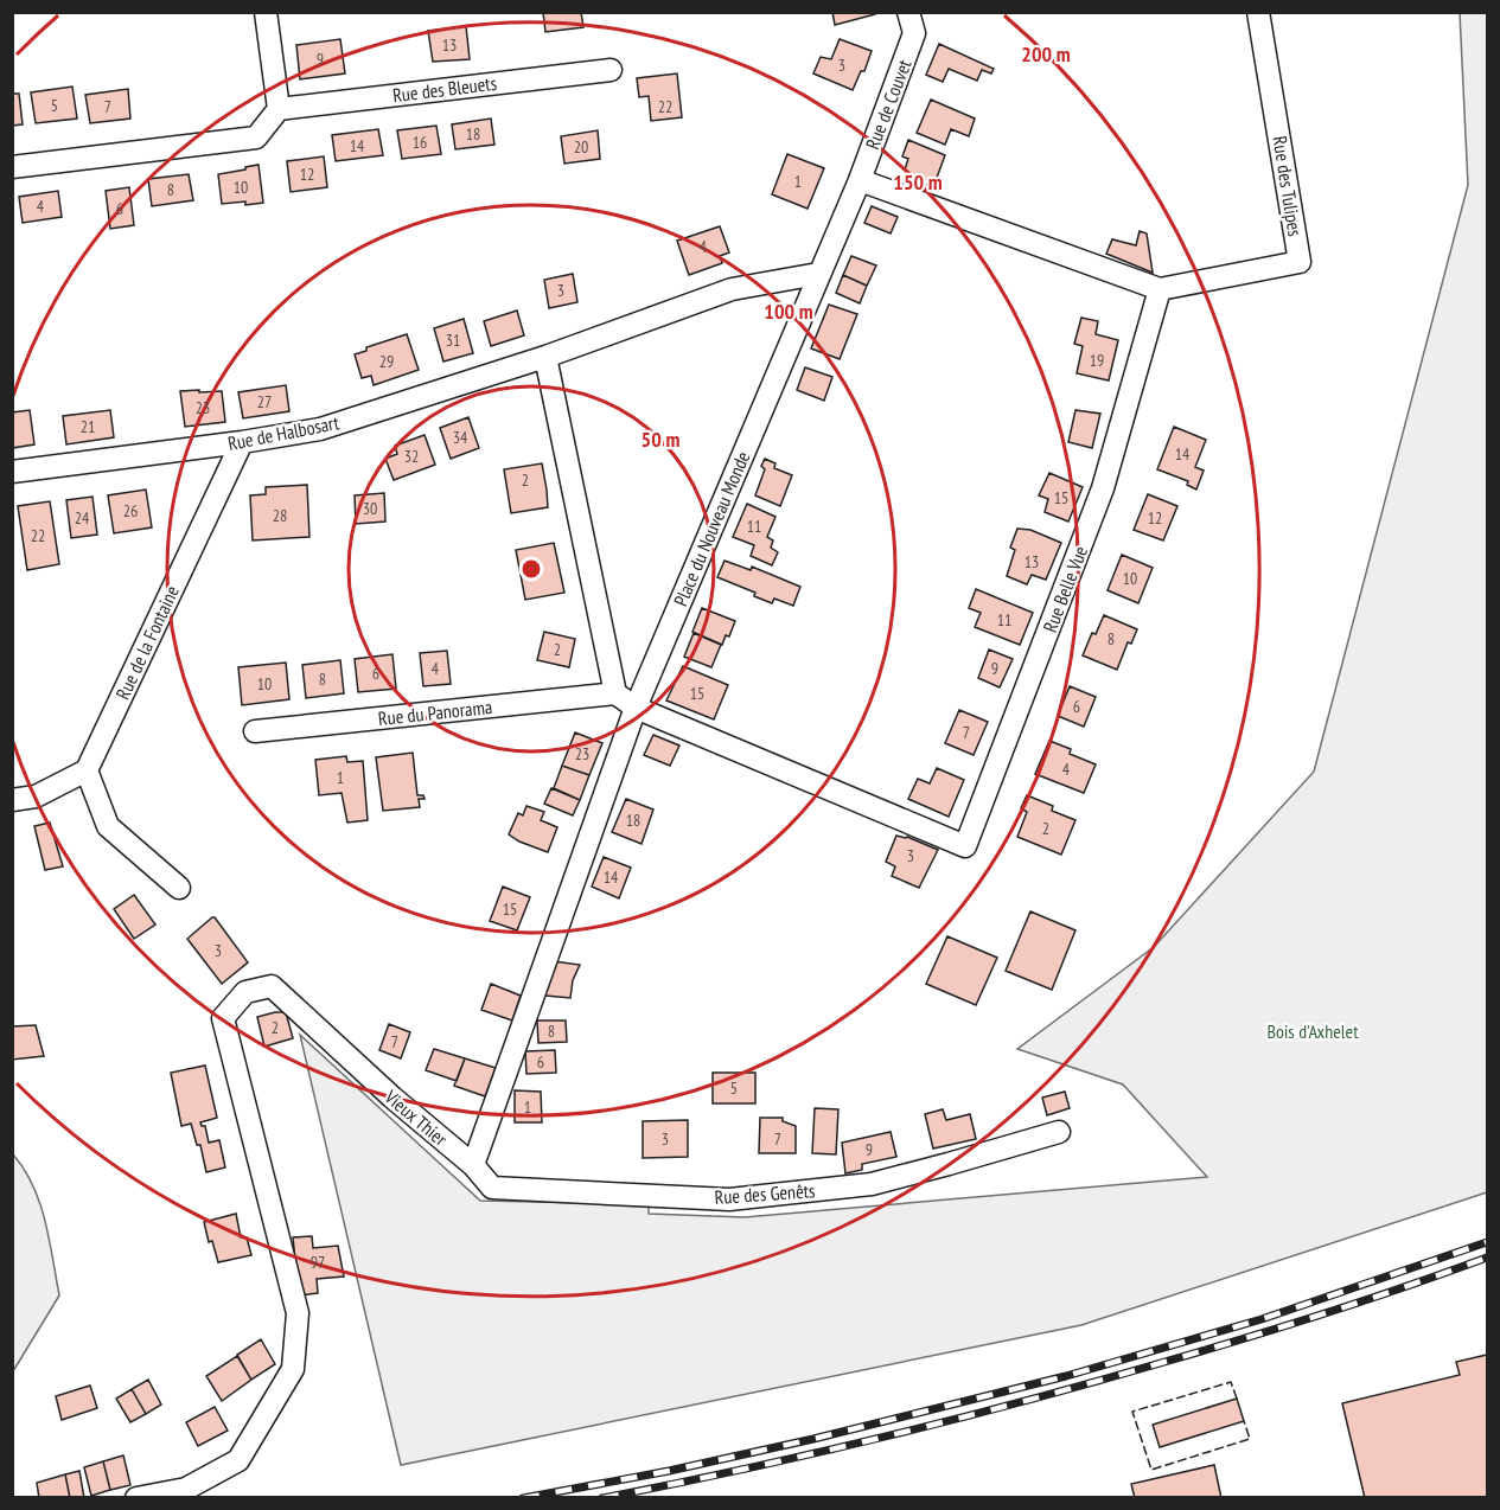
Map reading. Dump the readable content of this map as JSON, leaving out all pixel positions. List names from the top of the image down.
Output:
{
  "streets": {
    "street": [
      "Rue des Bleuets",
      "Rue de Couvet",
      "Rue des Tulipes",
      "Rue de Halbosart",
      "Place du Nouveau Monde",
      "Rue Belle Vue",
      "Rue de la Fontaine",
      "Rue du Panorama",
      "Vieux Thier",
      "Rue des Genêts"
    ]
  },
  "crossings": [
    ["Rue de Couvet", "Place du Nouveau Monde"],
    ["Rue des Tulipes", "Rue Belle Vue"],
    ["Rue de Halbosart", "Rue de la Fontaine"],
    ["Place du Nouveau Monde", "Rue Belle Vue"],
    ["Vieux Thier", "Rue des Genêts"]
  ],
  "parks": ["Bois d'Axhelet"],
  "house_numbers": [
    "13",
    "9",
    "3",
    "5",
    "7",
    "22",
    "18",
    "16",
    "14",
    "20",
    "12",
    "1",
    "10",
    "8",
    "4",
    "6",
    "4",
    "3",
    "31",
    "19",
    "29",
    "27",
    "23",
    "21",
    "34",
    "14",
    "32",
    "2",
    "15",
    "30",
    "26",
    "28",
    "24",
    "12",
    "11",
    "22",
    "13",
    "10",
    "11",
    "8",
    "2",
    "4",
    "9",
    "6",
    "8",
    "10",
    "15",
    "6",
    "7",
    "23",
    "4",
    "1",
    "18",
    "2",
    "3",
    "14",
    "15",
    "3",
    "2",
    "8",
    "7",
    "6",
    "5",
    "1",
    "3",
    "7",
    "9",
    "97"
  ],
  "rings": [
    "200 m",
    "150 m",
    "100 m",
    "50 m"
  ]
}
